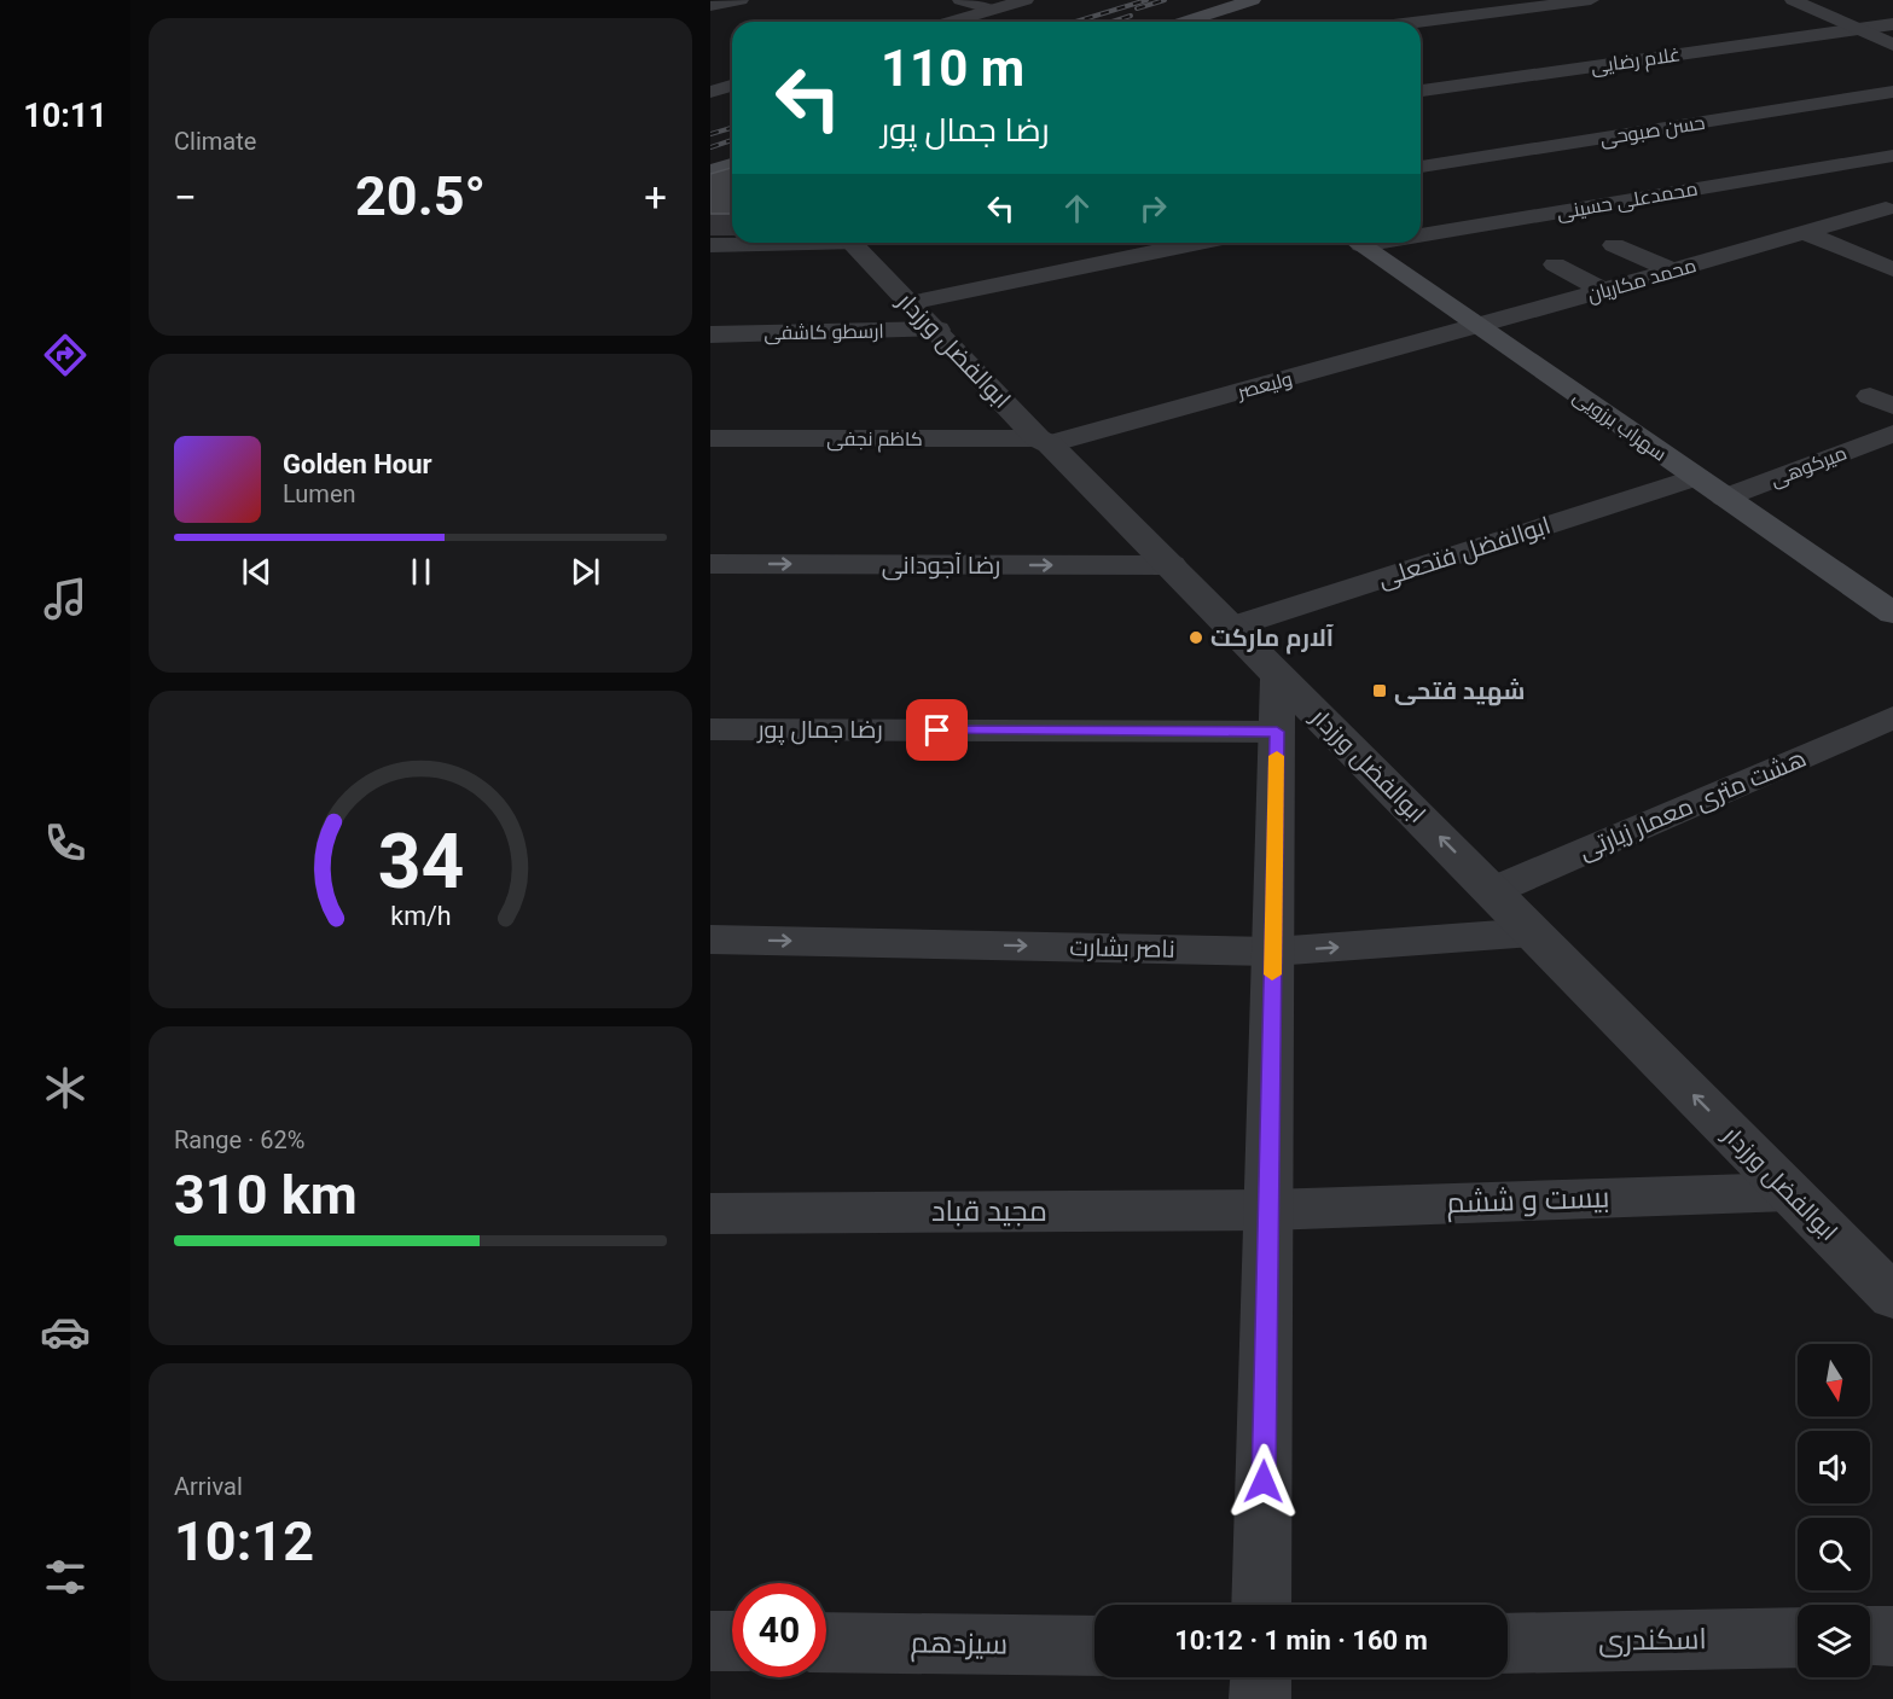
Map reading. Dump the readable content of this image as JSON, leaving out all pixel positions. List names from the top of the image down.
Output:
{
  "streets": {
    "main road": ["سهراب برزویی"],
    "street": [
      "غلام رضایی",
      "حسن صبوحی",
      "محمدعلی حسینی",
      "محمد مکاریان",
      "ارسطو کاشفی",
      "ابوالفضل ورزدار",
      "ولیعصر",
      "کاظم نجفی",
      "میرکوهی",
      "ابوالفضل فتحعلی",
      "رضا آجودانی",
      "رضا جمال پور",
      "هشت متری معمار زیارتی",
      "ناصر بشارت",
      "بیست و ششم",
      "مجید قباد",
      "اسکندری",
      "سیزدهم"
    ]
  },
  "crossings": [
    ["محمد مکاریان", "ولیعصر"],
    ["محمد مکاریان", "سهراب برزویی"],
    ["ارسطو کاشفی", "ابوالفضل ورزدار"],
    ["ابوالفضل ورزدار", "ولیعصر"],
    ["ابوالفضل ورزدار", "کاظم نجفی"],
    ["ابوالفضل ورزدار", "ابوالفضل فتحعلی"],
    ["ابوالفضل ورزدار", "رضا آجودانی"],
    ["ابوالفضل ورزدار", "هشت متری معمار زیارتی"],
    ["ابوالفضل ورزدار", "ناصر بشارت"],
    ["ابوالفضل ورزدار", "بیست و ششم"],
    ["ولیعصر", "سهراب برزویی"],
    ["ولیعصر", "کاظم نجفی"],
    ["سهراب برزویی", "میرکوهی"],
    ["سهراب برزویی", "ابوالفضل فتحعلی"],
    ["بیست و ششم", "مجید قباد"]
  ],
  "one_way": ["ابوالفضل ورزدار", "ناصر بشارت"],
  "places": {
    "other": ["آلارم مارکت"],
    "transit": ["شهید فتحی"]
  },
  "north": "bottom",
  "page": {
    "tabs": "10:11",
    "tile": [
      "Climate",
      ["Range · 62%", "310 km"],
      ["Arrival", "10:12"]
    ],
    "turn": ["110 m", "رضا جمال پور"],
    "heat": ["−", "20.5°", "+"],
    "song": ["Golden Hour", "Lumen"],
    "limit": "40",
    "trip": "10:12 · 1 min · 160 m",
    "gauge": ["34", "km/h"]
  }
}
